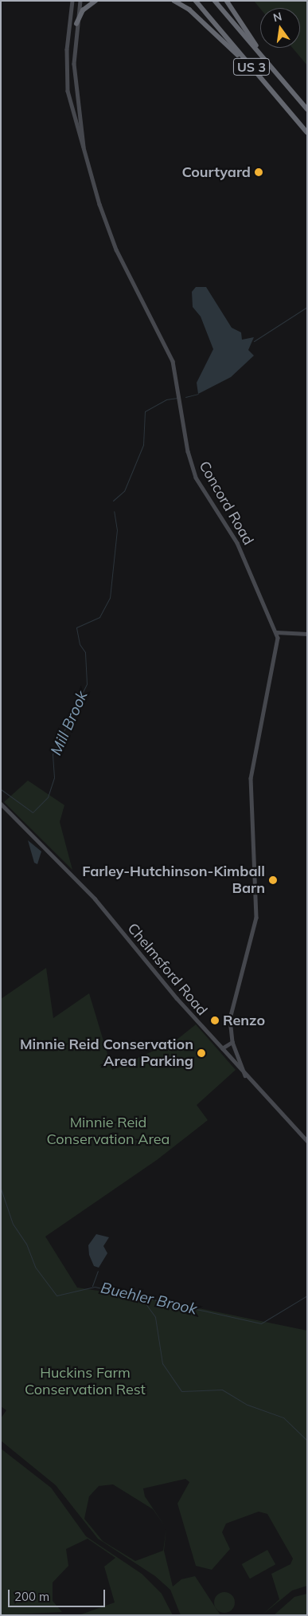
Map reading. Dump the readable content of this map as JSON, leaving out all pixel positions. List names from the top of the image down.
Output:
{
  "streets": {
    "highway": ["US 3"],
    "main road": ["Concord Road", "Chelmsford Road"]
  },
  "crossings": [
    ["Concord Road", "Chelmsford Road"]
  ],
  "water": ["Mill Brook", "Buehler Brook"],
  "parks": ["Minnie Reid Conservation Area", "Huckins Farm Conservation Rest"],
  "places": [
    "Courtyard",
    "Farley-Hutchinson-Kimball Barn",
    "Renzo",
    "Minnie Reid Conservation Area Parking"
  ],
  "scale_bar": "200 m",
  "north": "top"
}
